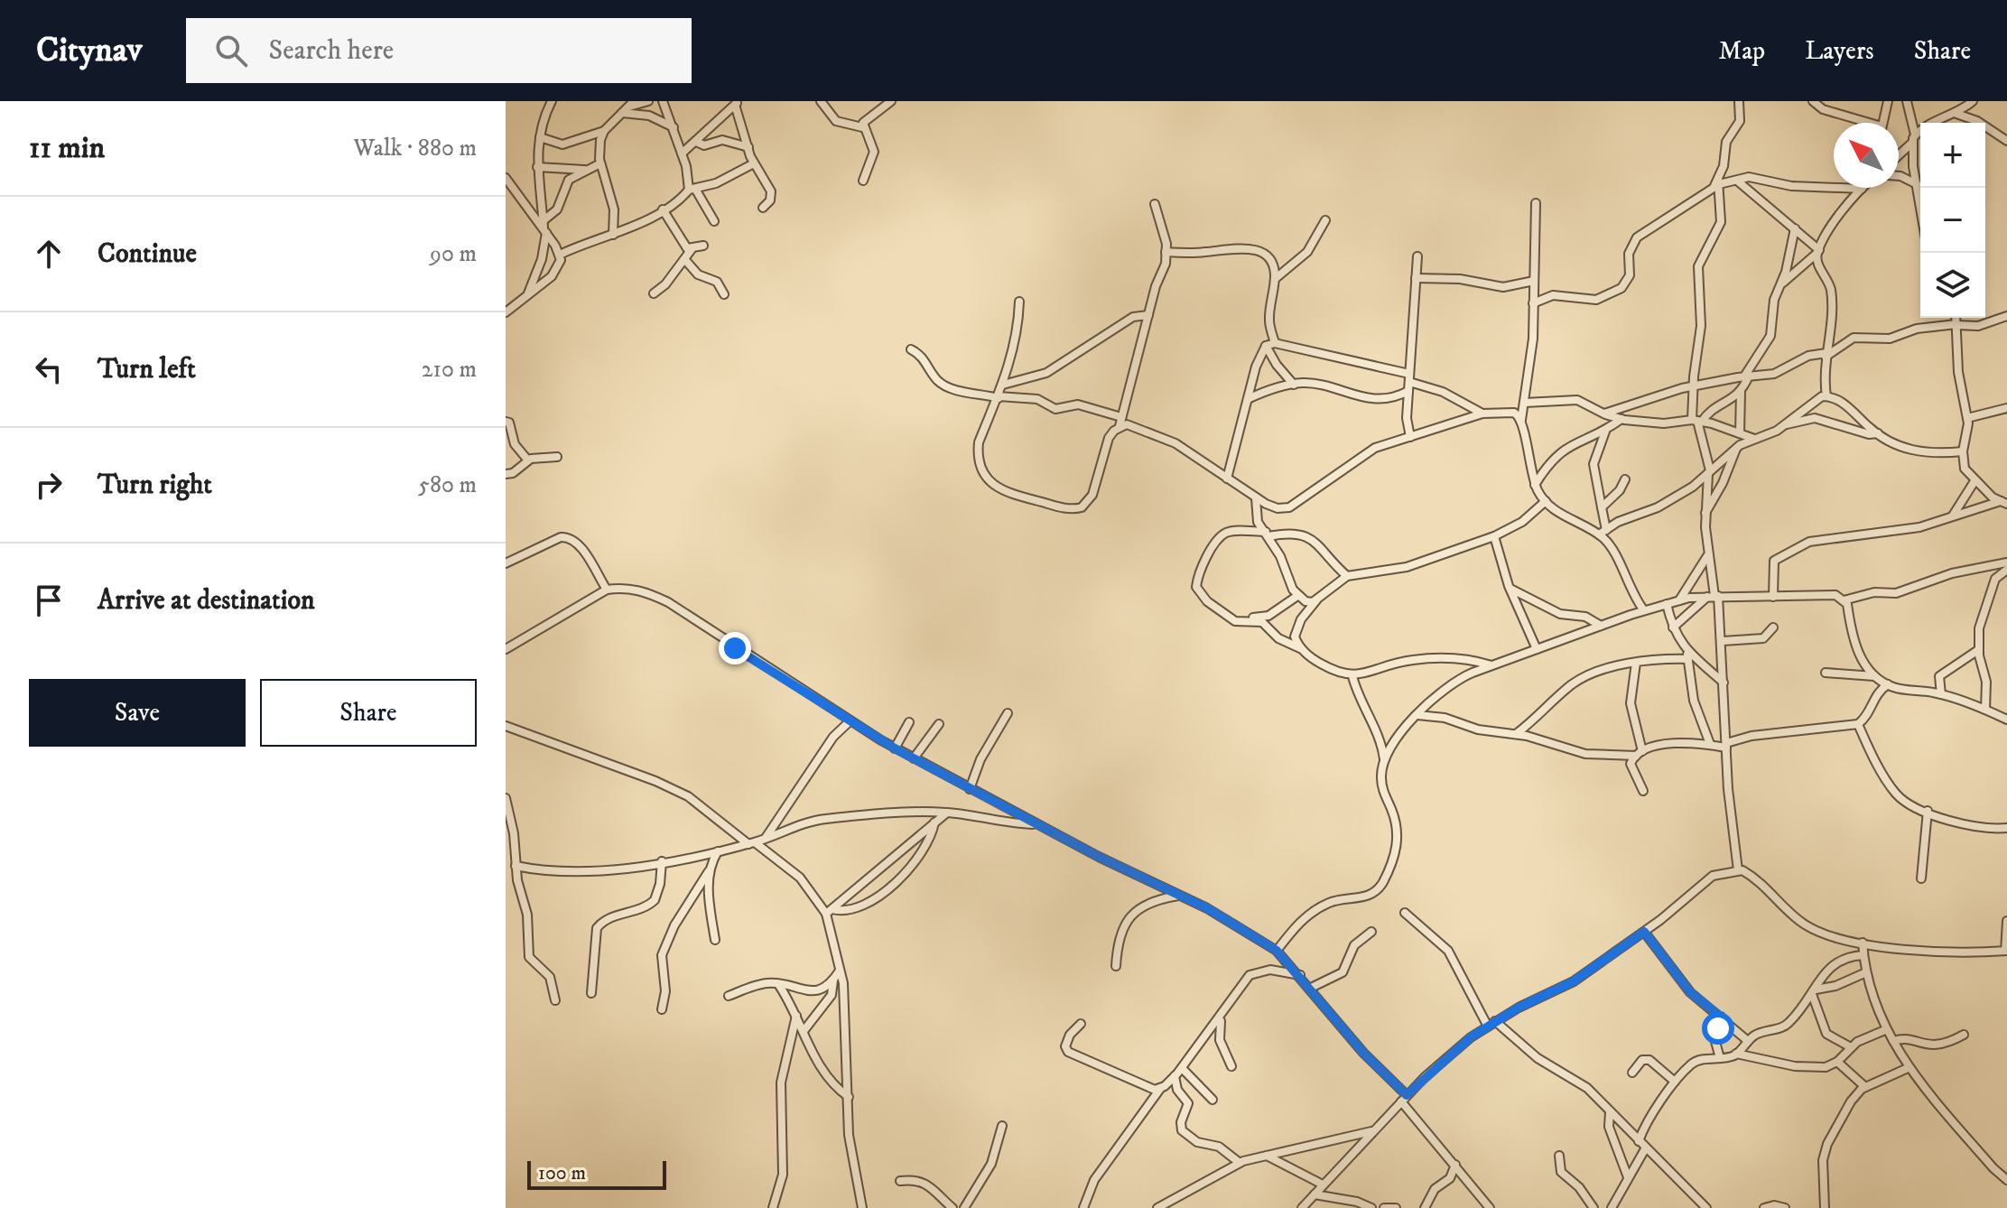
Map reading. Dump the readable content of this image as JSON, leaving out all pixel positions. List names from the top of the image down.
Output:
{
  "scale_bar": "100 m",
  "north": "top left",
  "page": {
    "header": "Citynav",
    "search": "Search here",
    "nav": ["Map", "Layers", "Share"],
    "heading": ["11 min", "Walk · 880 m"],
    "map_buttons": ["+", "−"],
    "list": [
      ["Continue", "90 m"],
      ["Turn left", "210 m"],
      ["Turn right", "580 m"],
      "Arrive at destination"
    ],
    "buttons": ["Save", "Share"],
    "scale": "100 m"
  }
}
